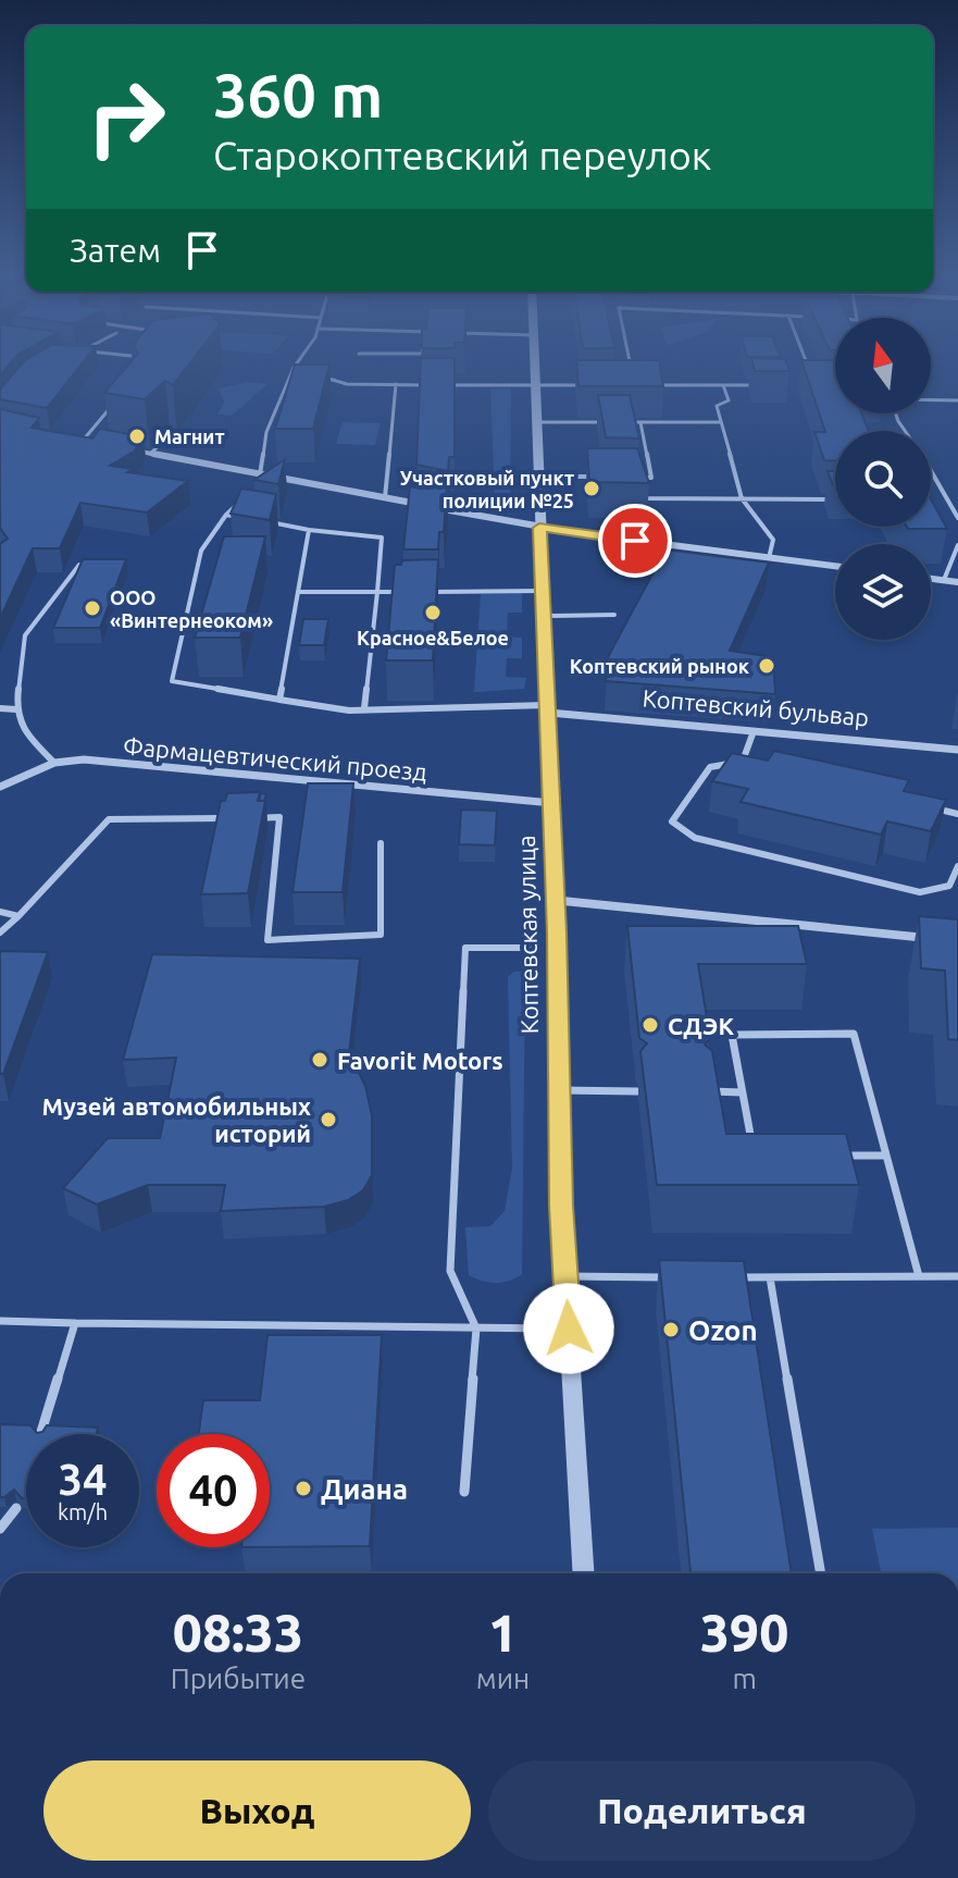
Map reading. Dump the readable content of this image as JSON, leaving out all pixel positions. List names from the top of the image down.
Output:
{
  "streets": {
    "street": ["Коптевский бульвар", "Фармацевтический проезд", "Коптевская улица"]
  },
  "crossings": [
    ["Коптевский бульвар", "Коптевская улица"],
    ["Фармацевтический проезд", "Коптевская улица"]
  ],
  "places": [
    "Магнит",
    "Участковый пункт полиции №25",
    "ООО «Винтернеоком»",
    "Красное&Белое",
    "Коптевский рынок",
    "СДЭК",
    "Favorit Motors",
    "Музей автомобильных историй",
    "Ozon",
    "Диана"
  ],
  "north": "top",
  "page": {
    "turn": ["360 m", "Старокоптевский переулок"],
    "then": "Затем",
    "speed": "34 km/h",
    "limit": "40",
    "eta": [
      "08:33",
      "Прибытие",
      "1",
      "мин",
      "390",
      "m"
    ],
    "buttons": ["Выход", "Поделиться"]
  }
}
